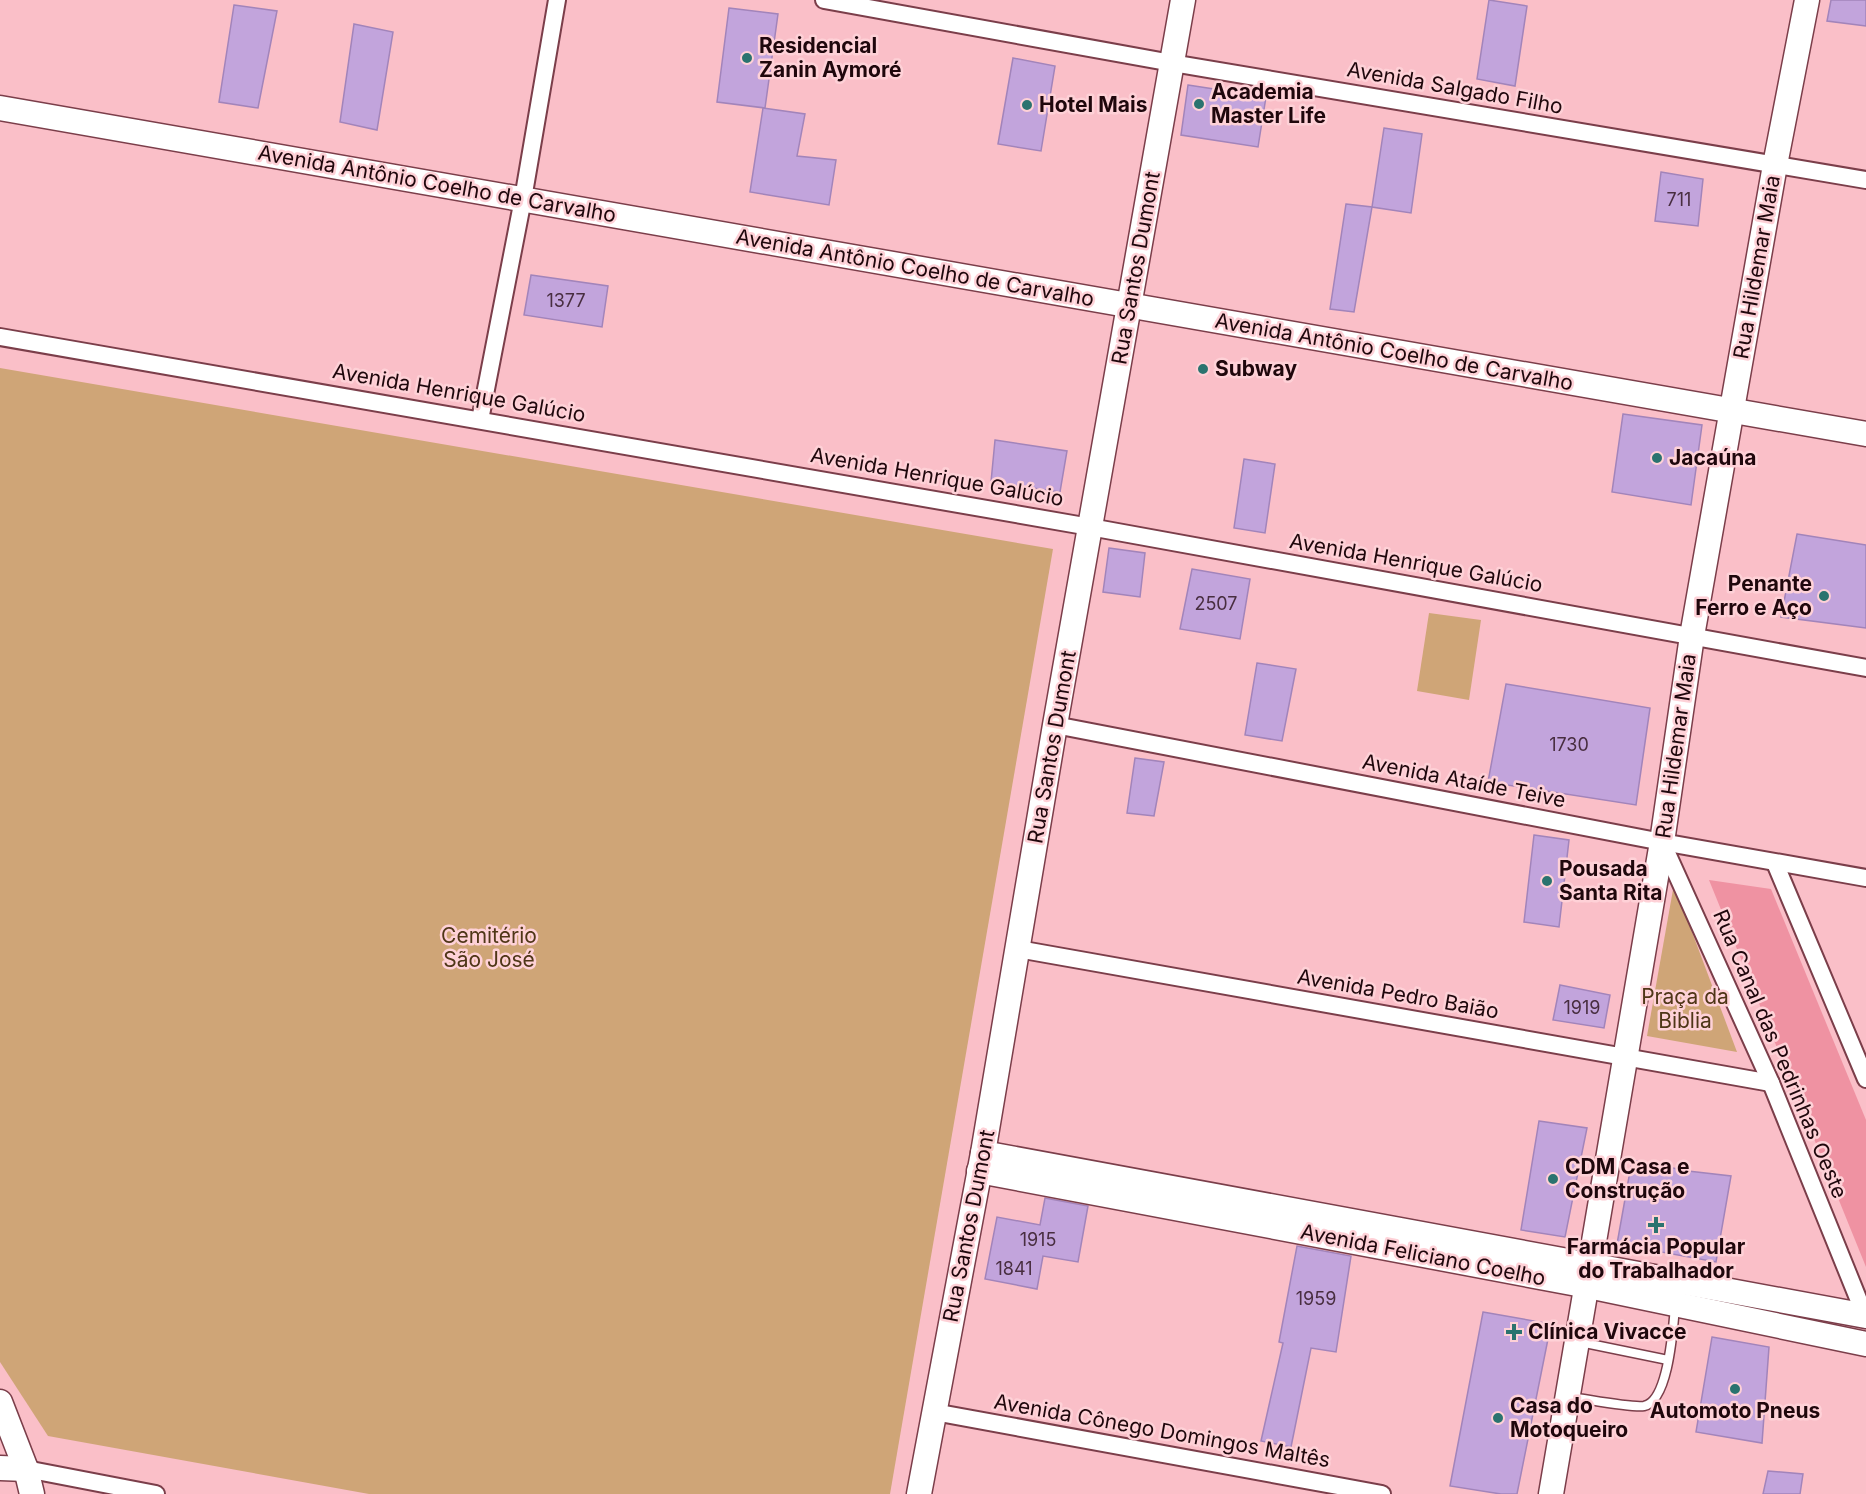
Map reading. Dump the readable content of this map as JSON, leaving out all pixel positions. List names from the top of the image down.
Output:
{
  "streets": {
    "main road": [
      "Avenida Antônio Coelho de Carvalho",
      "Rua Hildemar Maia",
      "Rua Santos Dumont",
      "Avenida Feliciano Coelho"
    ],
    "street": [
      "Avenida Salgado Filho",
      "Avenida Henrique Galúcio",
      "Avenida Ataíde Teive",
      "Avenida Pedro Baião",
      "Rua Canal das Pedrinhas Oeste",
      "Avenida Cônego Domingos Maltês"
    ]
  },
  "crossings": [
    ["Avenida Salgado Filho", "Rua Hildemar Maia"],
    ["Avenida Salgado Filho", "Rua Santos Dumont"],
    ["Avenida Antônio Coelho de Carvalho", "Rua Hildemar Maia"],
    ["Avenida Antônio Coelho de Carvalho", "Rua Santos Dumont"],
    ["Rua Hildemar Maia", "Avenida Henrique Galúcio"],
    ["Rua Hildemar Maia", "Avenida Ataíde Teive"],
    ["Rua Hildemar Maia", "Avenida Pedro Baião"],
    ["Rua Hildemar Maia", "Rua Canal das Pedrinhas Oeste"],
    ["Rua Hildemar Maia", "Avenida Feliciano Coelho"],
    ["Rua Santos Dumont", "Avenida Henrique Galúcio"],
    ["Rua Santos Dumont", "Avenida Ataíde Teive"],
    ["Rua Santos Dumont", "Avenida Pedro Baião"],
    ["Rua Santos Dumont", "Avenida Feliciano Coelho"],
    ["Rua Santos Dumont", "Avenida Cônego Domingos Maltês"],
    ["Avenida Ataíde Teive", "Rua Canal das Pedrinhas Oeste"],
    ["Avenida Pedro Baião", "Rua Canal das Pedrinhas Oeste"],
    ["Rua Canal das Pedrinhas Oeste", "Avenida Feliciano Coelho"]
  ],
  "parks": ["Cemitério São José", "Praça da Biblia"],
  "places": {
    "other": [
      "Residencial Zanin Aymoré",
      "Academia Master Life",
      "Hotel Mais",
      "Subway",
      "Jacaúna",
      "Penante Ferro e Aço",
      "Pousada Santa Rita",
      "CDM Casa e Construção",
      "Automoto Pneus",
      "Casa do Motoqueiro"
    ],
    "health": ["Farmácia Popular do Trabalhador", "Clínica Vivacce"]
  },
  "house_numbers": [
    "711",
    "1377",
    "2507",
    "1730",
    "1919",
    "1915",
    "1841",
    "1959"
  ]
}
